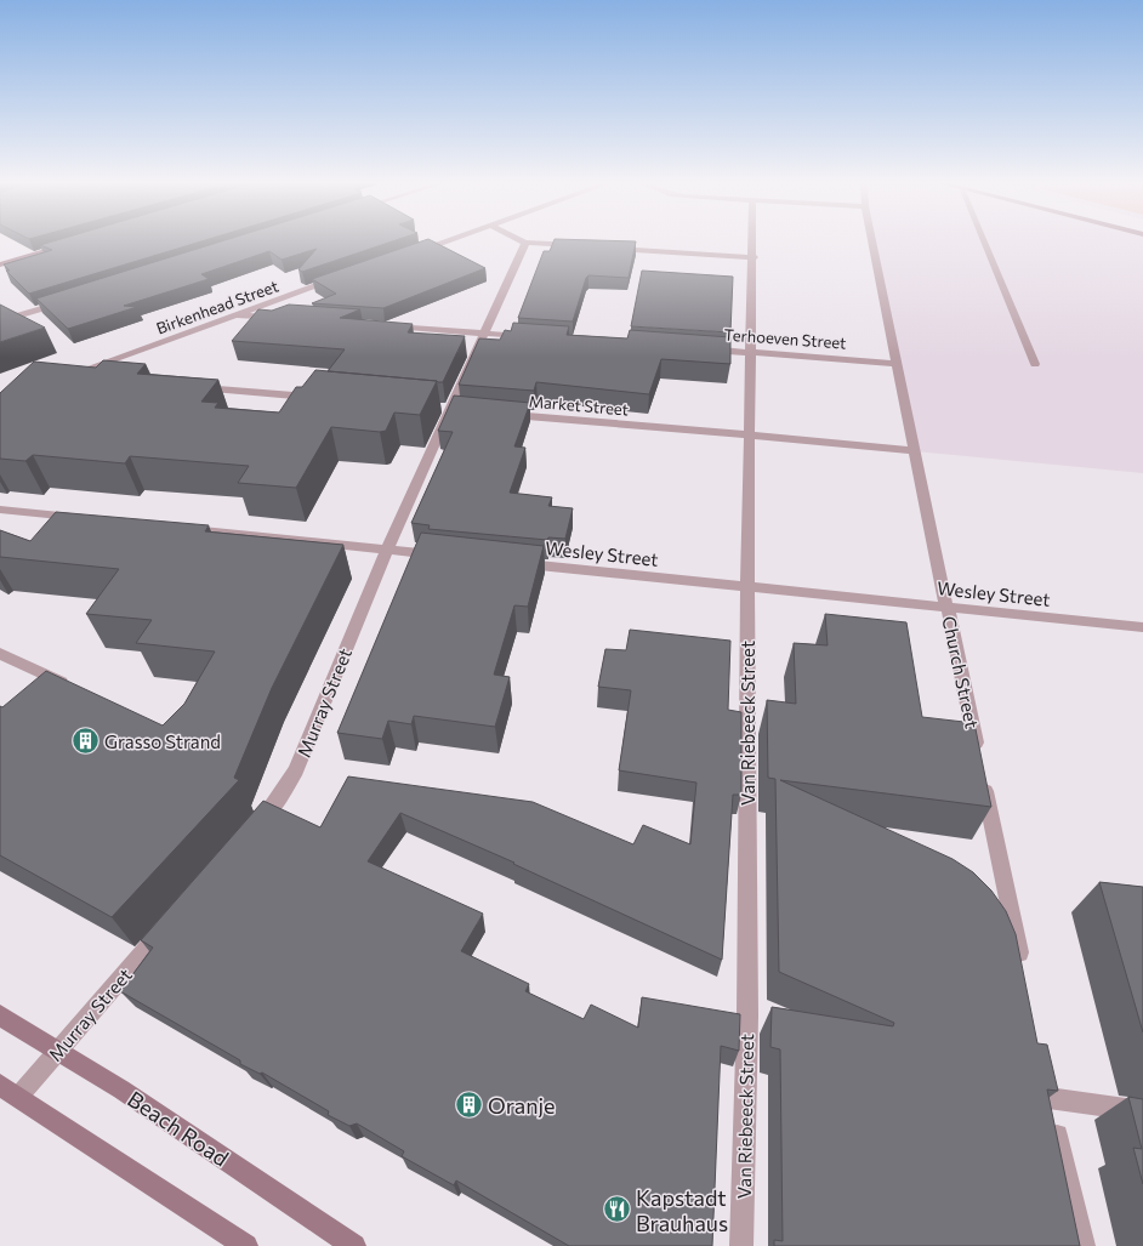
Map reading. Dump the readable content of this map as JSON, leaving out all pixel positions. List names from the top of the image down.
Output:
{
  "streets": {
    "street": [
      "Birkenhead Street",
      "Terhoeven Street",
      "Market Street",
      "Wesley Street",
      "Church Street",
      "Murray Street",
      "Van Riebeeck Street",
      "Beach Road"
    ]
  },
  "crossings": [
    ["Terhoeven Street", "Church Street"],
    ["Terhoeven Street", "Van Riebeeck Street"],
    ["Market Street", "Church Street"],
    ["Market Street", "Van Riebeeck Street"],
    ["Wesley Street", "Church Street"],
    ["Wesley Street", "Van Riebeeck Street"],
    ["Murray Street", "Beach Road"]
  ],
  "places": {
    "building": ["Grasso Strand", "Oranje"],
    "restaurant": ["Kapstadt Brauhaus"]
  }
}
